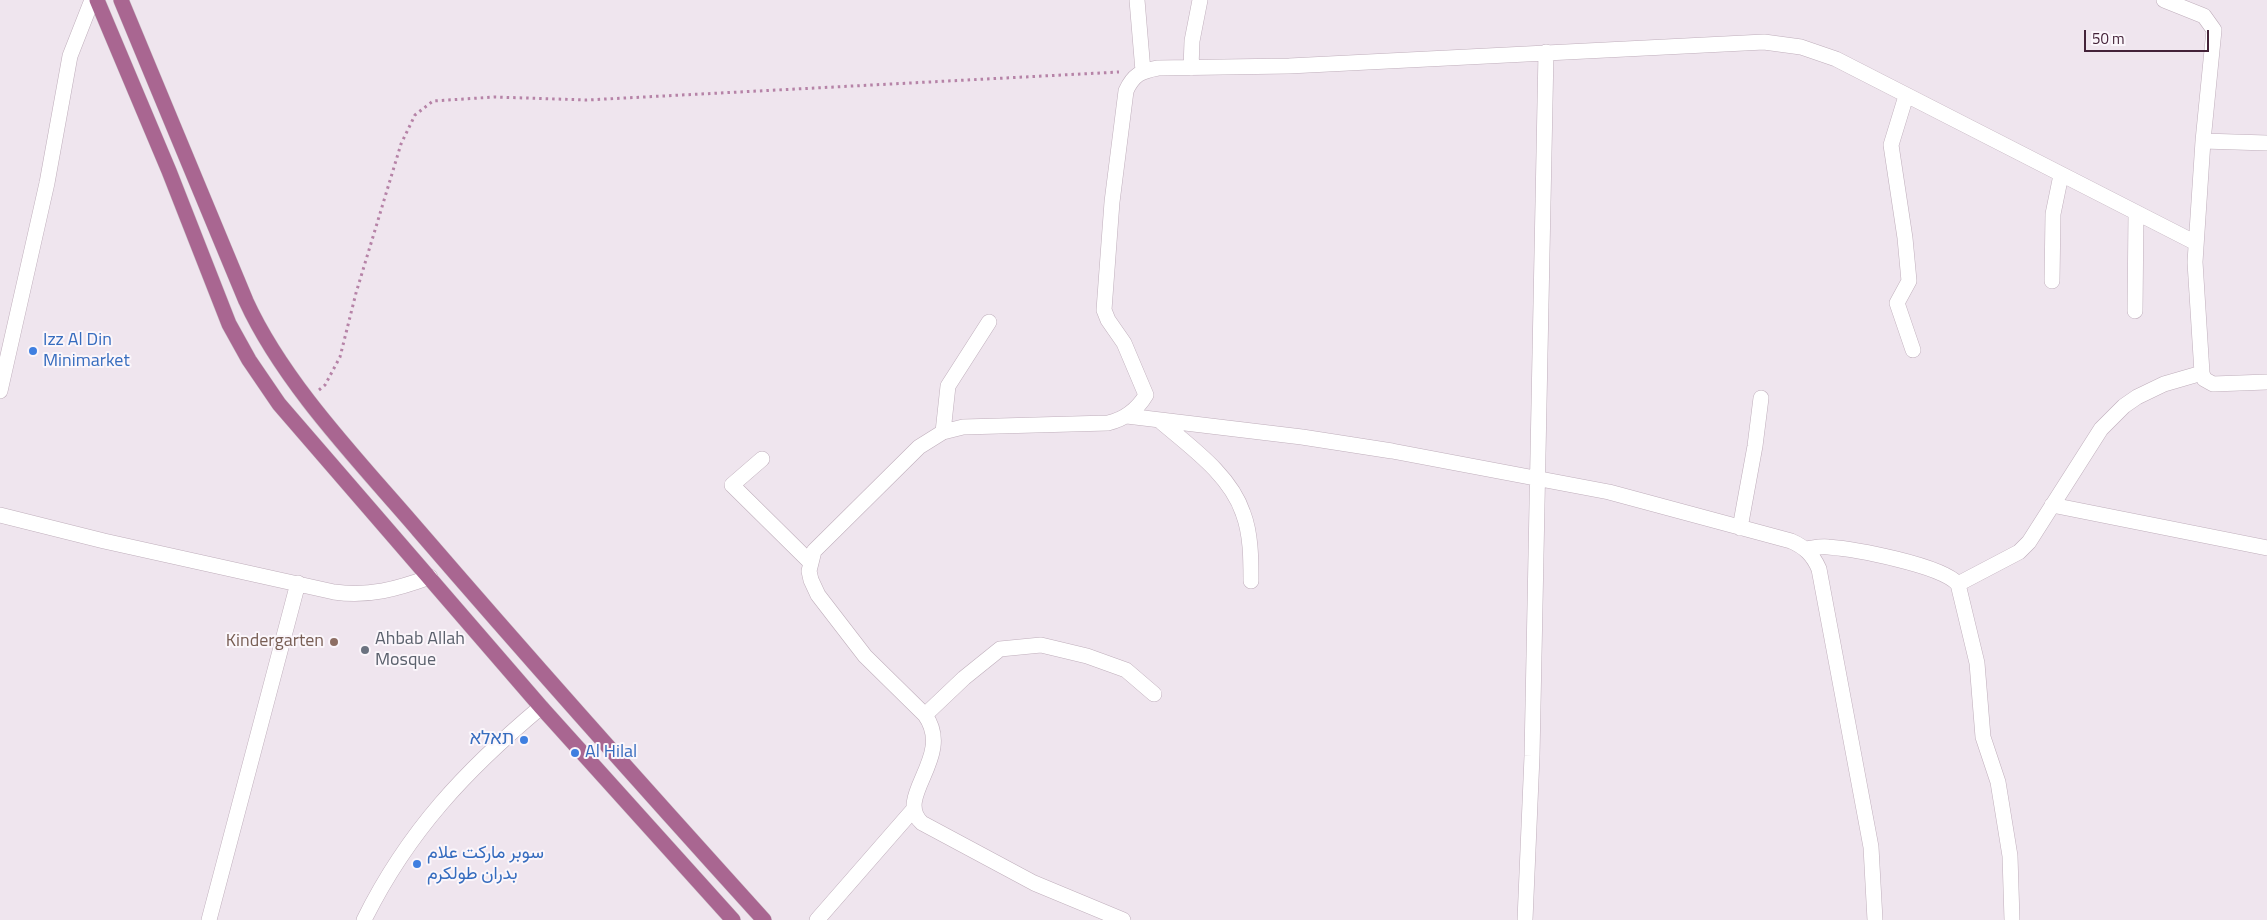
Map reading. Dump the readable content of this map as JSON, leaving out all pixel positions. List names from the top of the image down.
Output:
{
  "places": [
    "Izz Al Din Minimarket",
    "Kindergarten",
    "Ahbab Allah Mosque",
    "תאלא",
    "Al Hilal",
    "سوبر ماركت علام بدران طولكرم"
  ],
  "scale_bar": "50 m"
}
